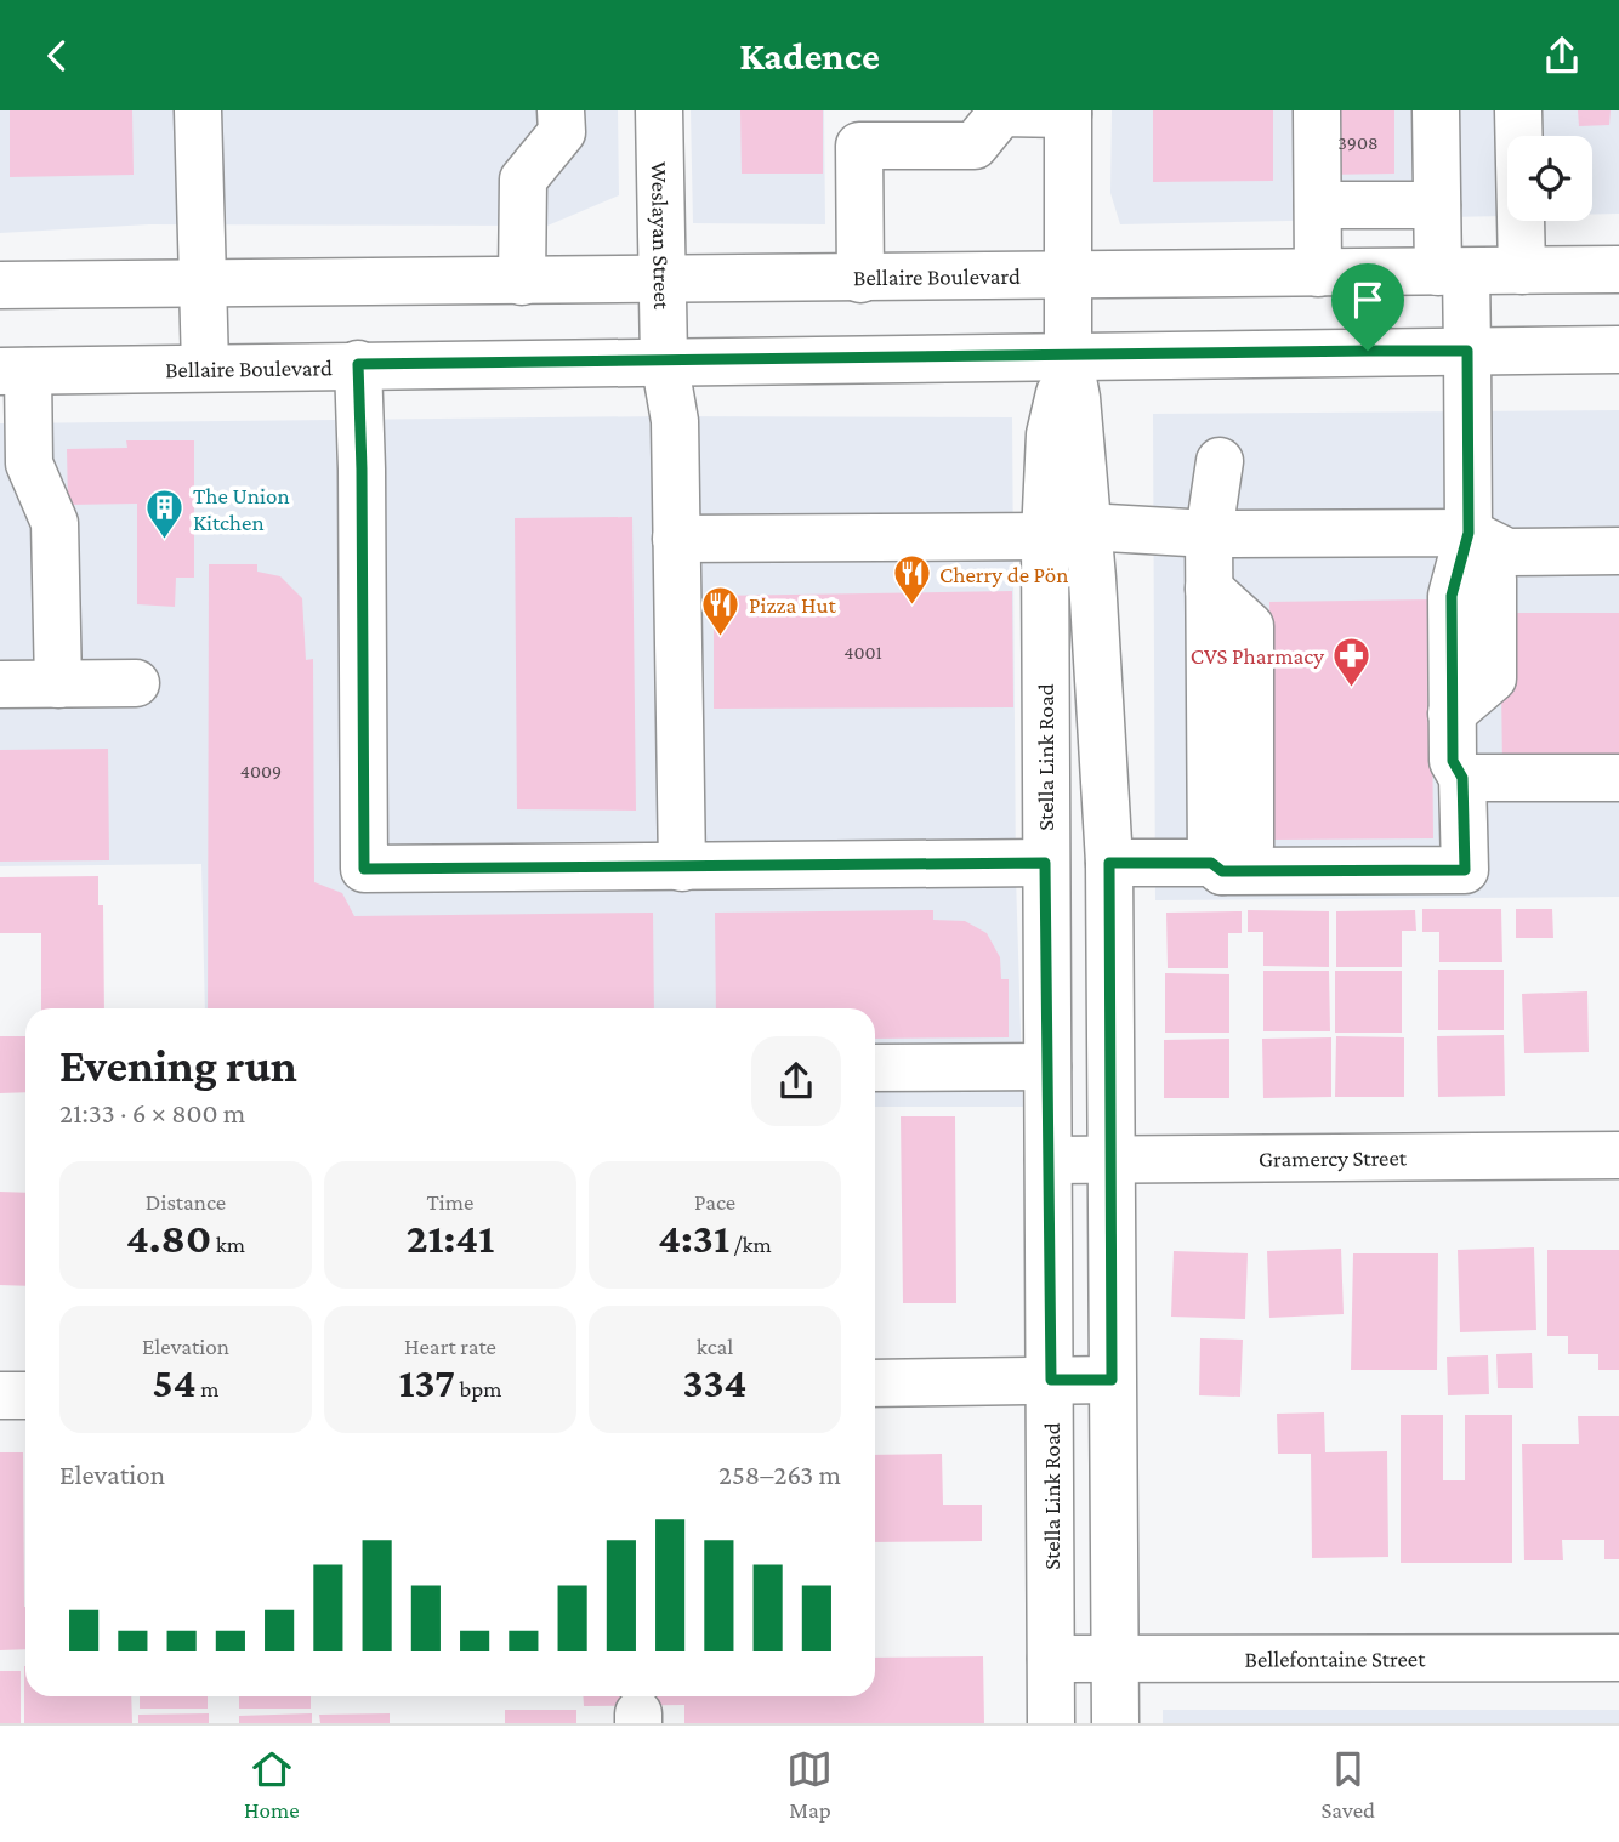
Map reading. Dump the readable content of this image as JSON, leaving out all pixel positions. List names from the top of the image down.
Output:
{
  "streets": {
    "main road": [
      "Weslayan Street",
      "Bellaire Boulevard",
      "Stella Link Road",
      "Gramercy Street",
      "Bellefontaine Street"
    ]
  },
  "crossings": [
    ["Weslayan Street", "Bellaire Boulevard"],
    ["Bellaire Boulevard", "Stella Link Road"],
    ["Stella Link Road", "Gramercy Street"],
    ["Stella Link Road", "Bellefontaine Street"]
  ],
  "places": {
    "building": ["The Union Kitchen"],
    "restaurant": ["Cherry de Pön", "Pizza Hut"],
    "pharmacy": ["CVS Pharmacy"]
  },
  "house_numbers": ["3908", "4001", "4009"],
  "page": {
    "header": "Kadence",
    "heading": ["Evening run", "21:33 · 6 × 800 m"],
    "stats": [
      ["Distance", "4.80 km"],
      ["Time", "21:41"],
      ["Pace", "4:31 /km"],
      ["Elevation", "54 m"],
      ["Heart rate", "137 bpm"],
      ["kcal", "334"]
    ],
    "chart": ["Elevation", "258–263 m"],
    "tabs": ["Home", "Map", "Saved"]
  }
}
